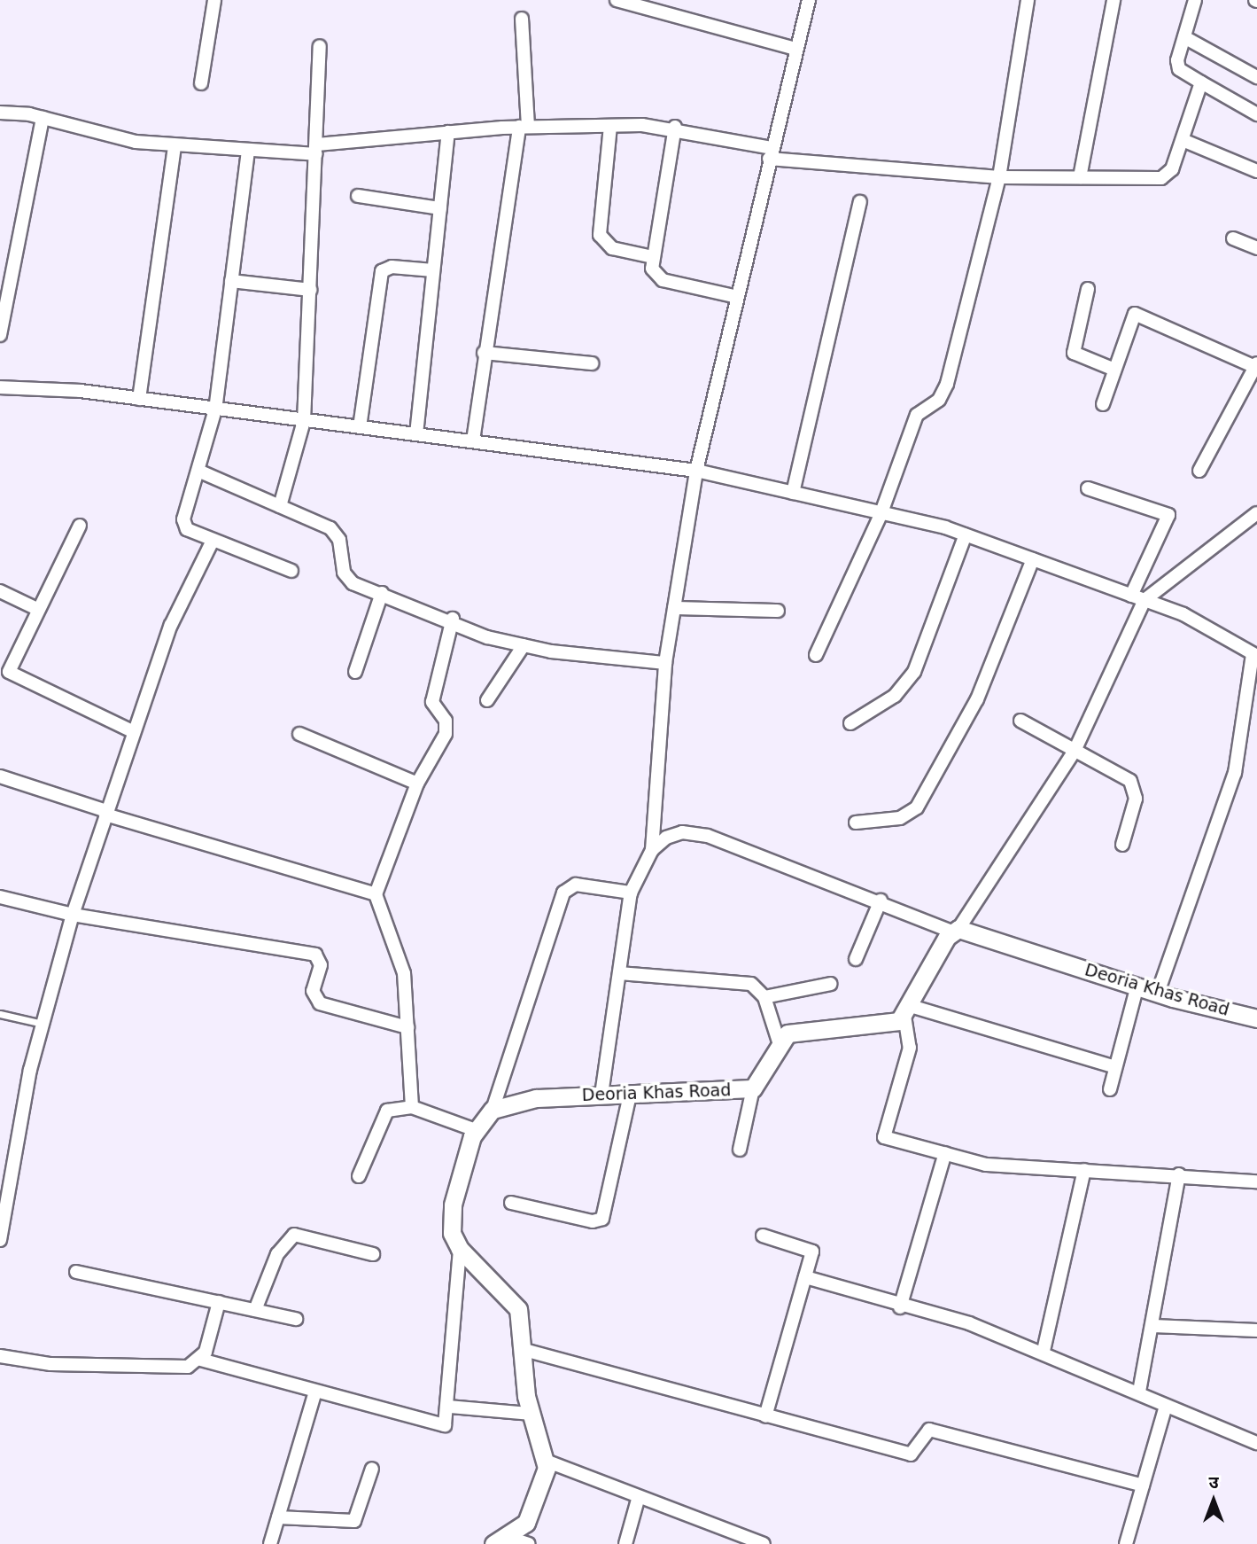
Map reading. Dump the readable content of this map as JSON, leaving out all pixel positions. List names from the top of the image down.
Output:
{
  "streets": {
    "street": ["Deoria Khas Road"]
  },
  "north": "top"
}
